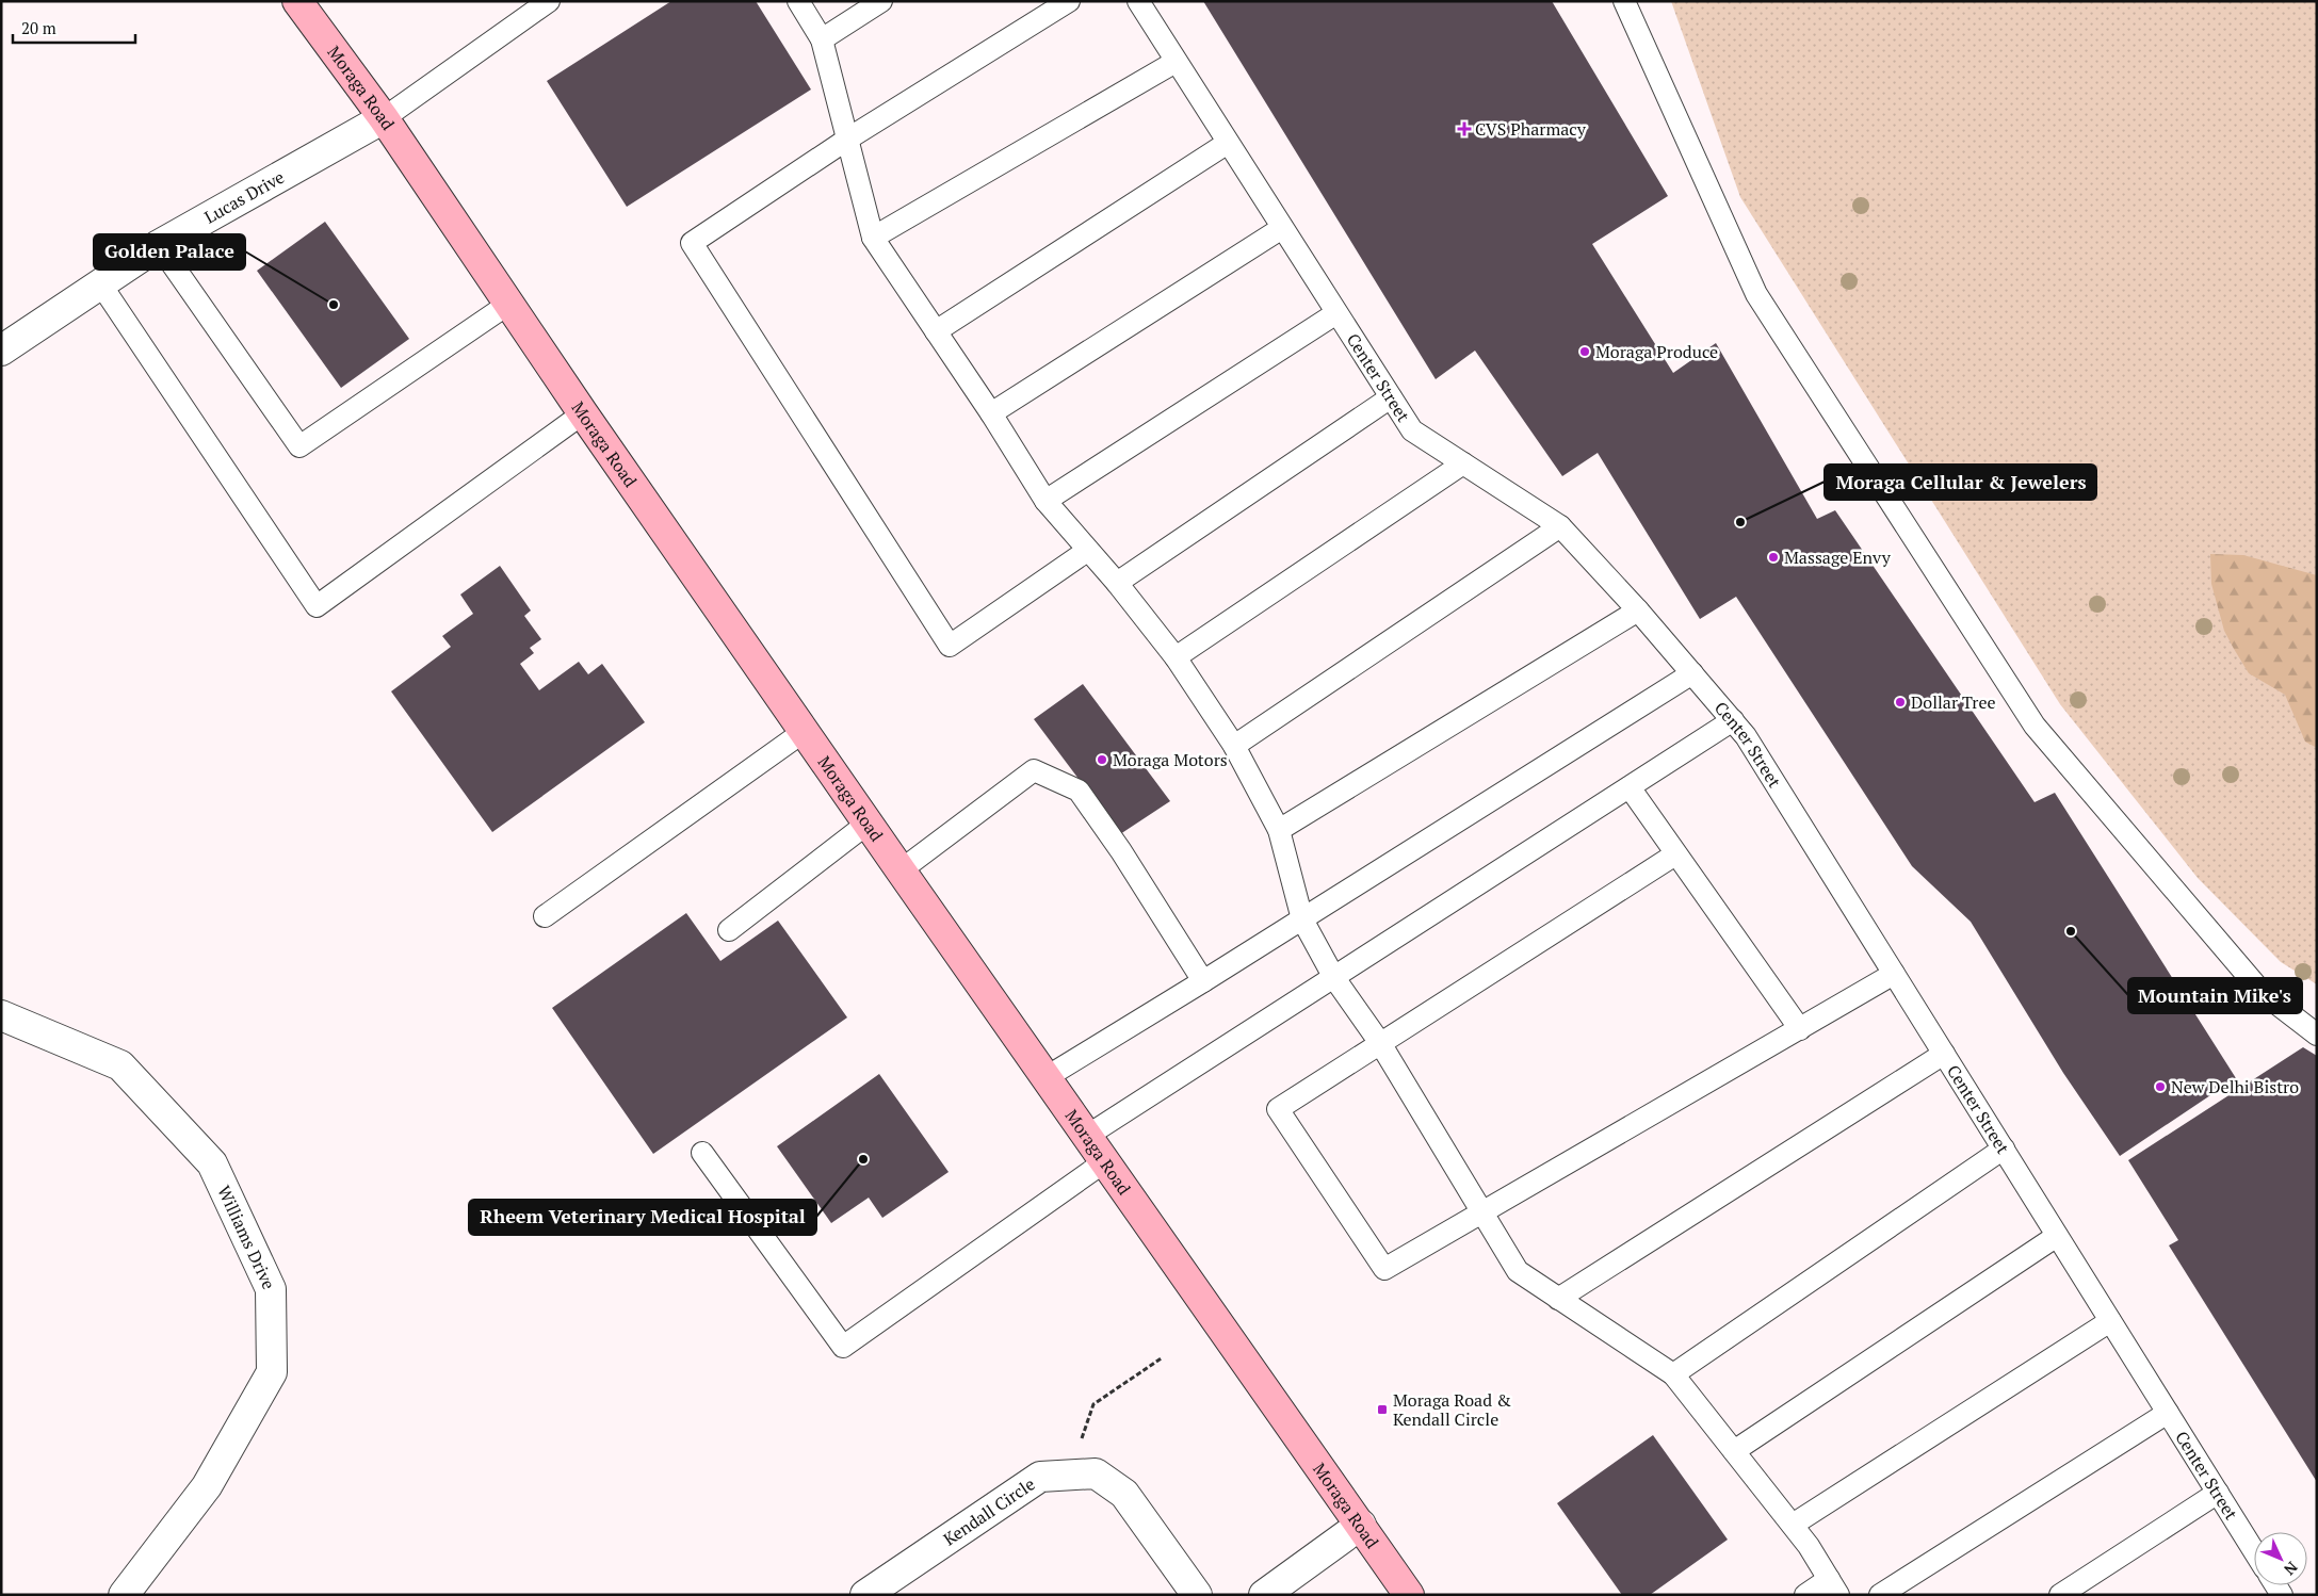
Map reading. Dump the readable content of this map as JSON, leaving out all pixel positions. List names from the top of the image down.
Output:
{
  "streets": {
    "main road": ["Moraga Road"],
    "street": ["Lucas Drive", "Williams Drive", "Kendall Circle"],
    "lane": ["Center Street"]
  },
  "crossings": [
    ["Moraga Road", "Lucas Drive"]
  ],
  "places": {
    "health": ["CVS Pharmacy"],
    "other": [
      "Golden Palace",
      "Moraga Produce",
      "Moraga Cellular & Jewelers",
      "Massage Envy",
      "Dollar Tree",
      "Moraga Motors",
      "Mountain Mike's",
      "New Delhi Bistro",
      "Rheem Veterinary Medical Hospital"
    ],
    "transit": ["Moraga Road & Kendall Circle"]
  },
  "scale_bar": "20 m",
  "north": "bottom right"
}
